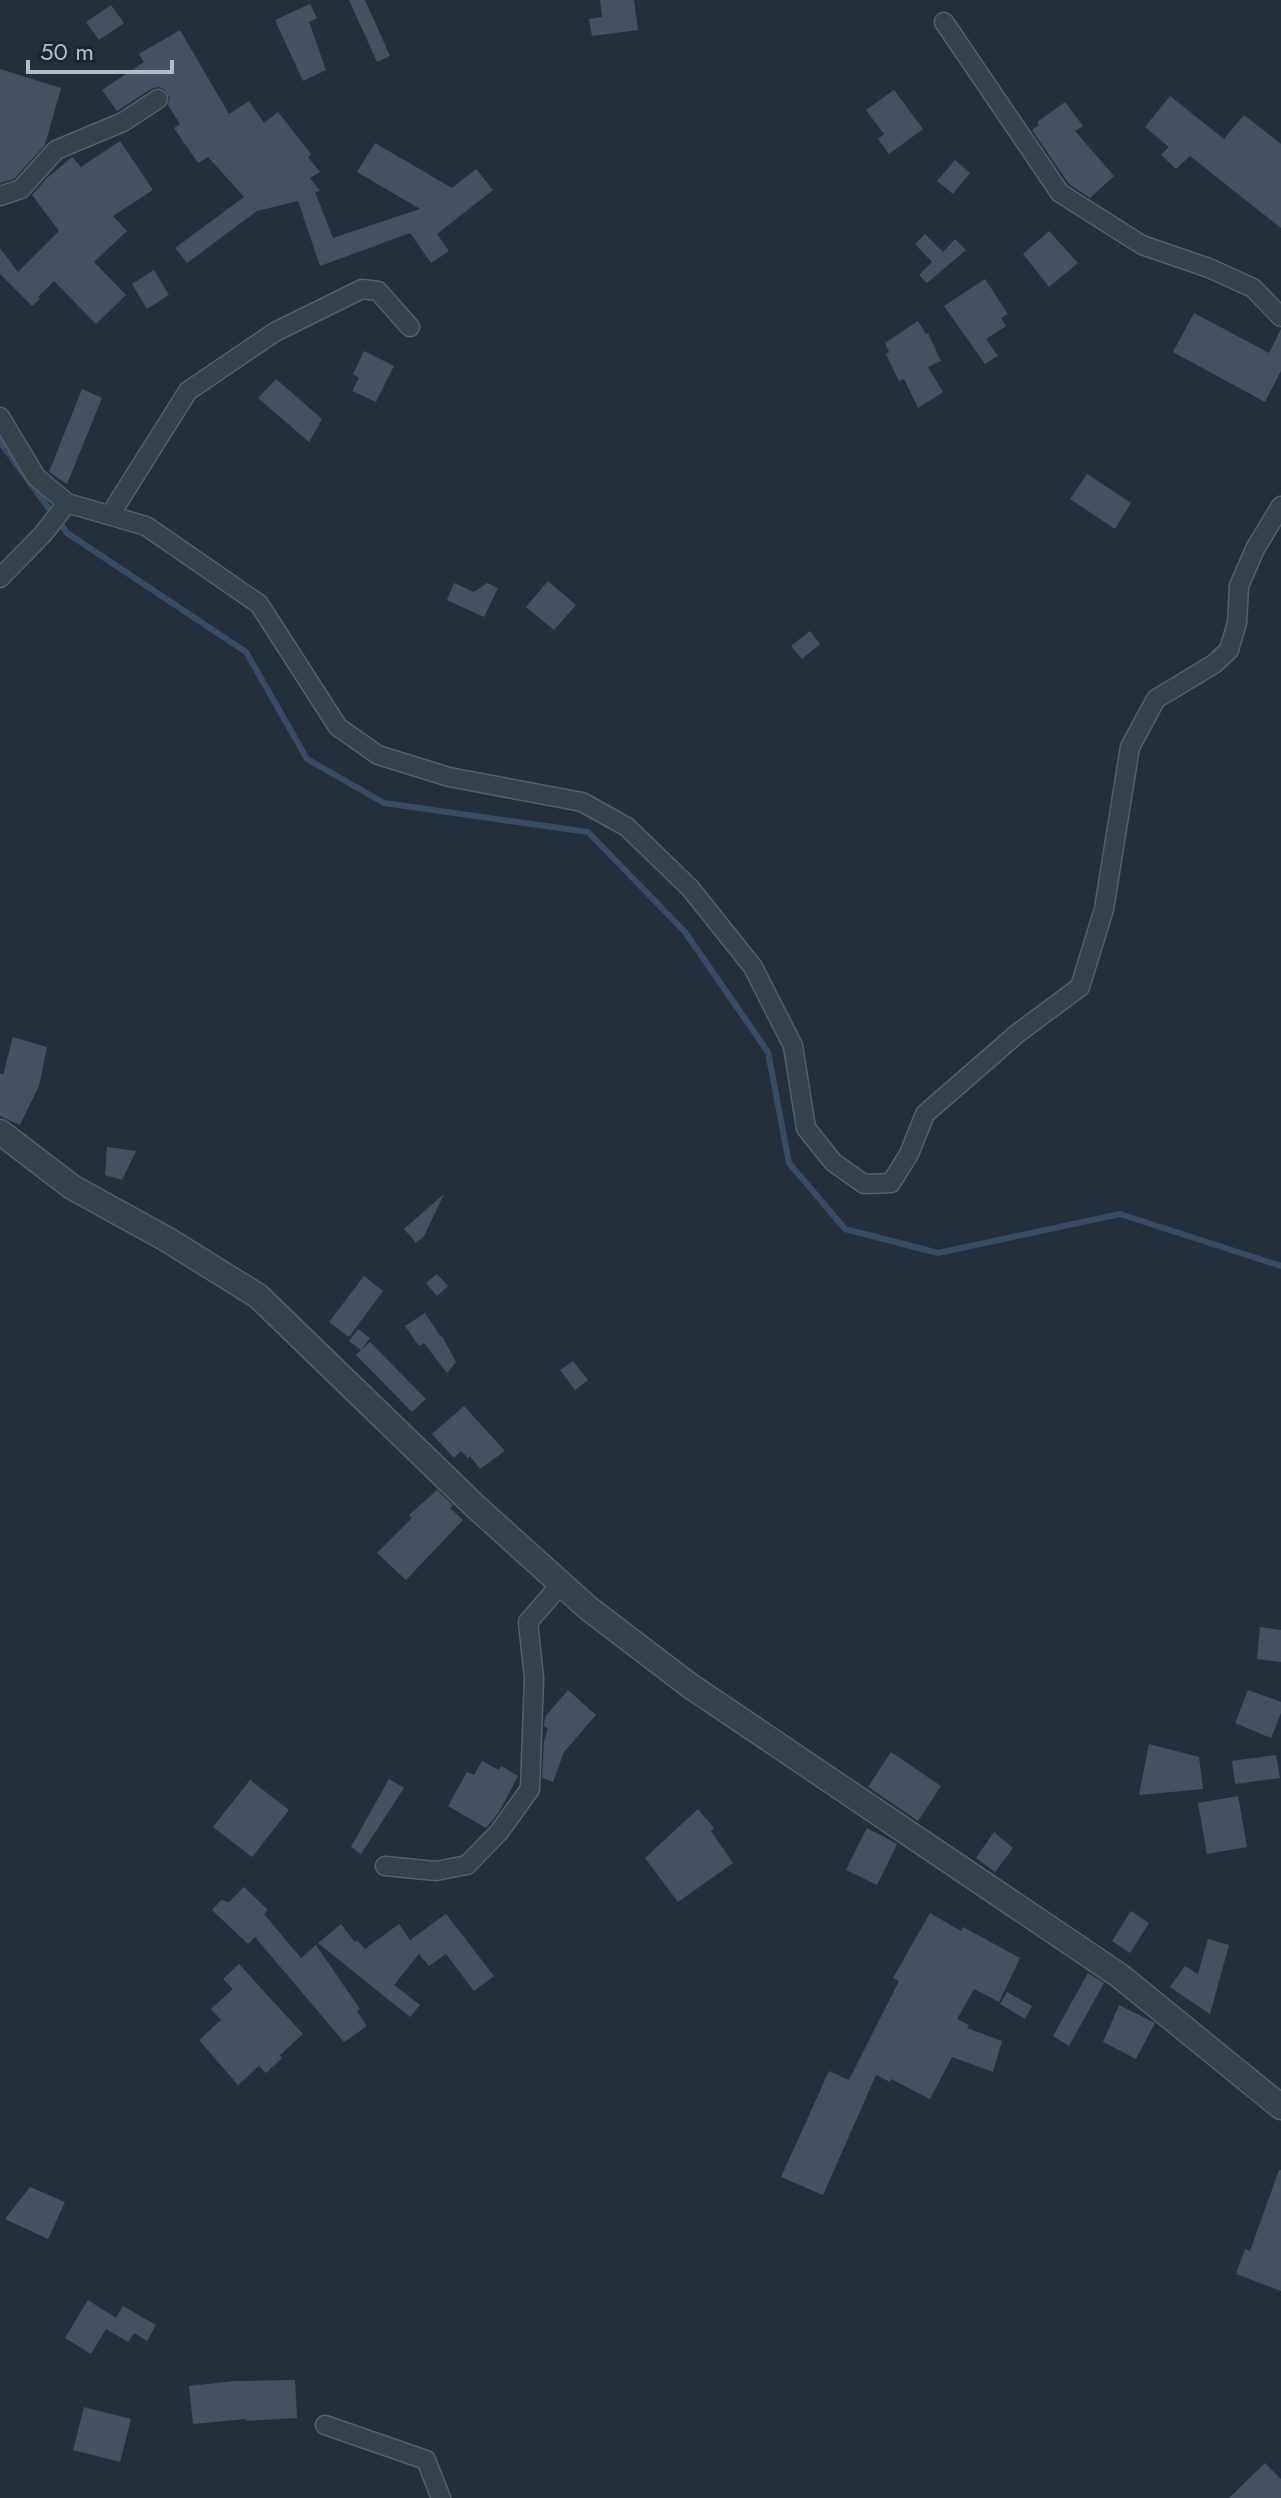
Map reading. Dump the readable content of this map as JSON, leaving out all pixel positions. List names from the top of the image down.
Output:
{
  "scale_bar": "50 m"
}
